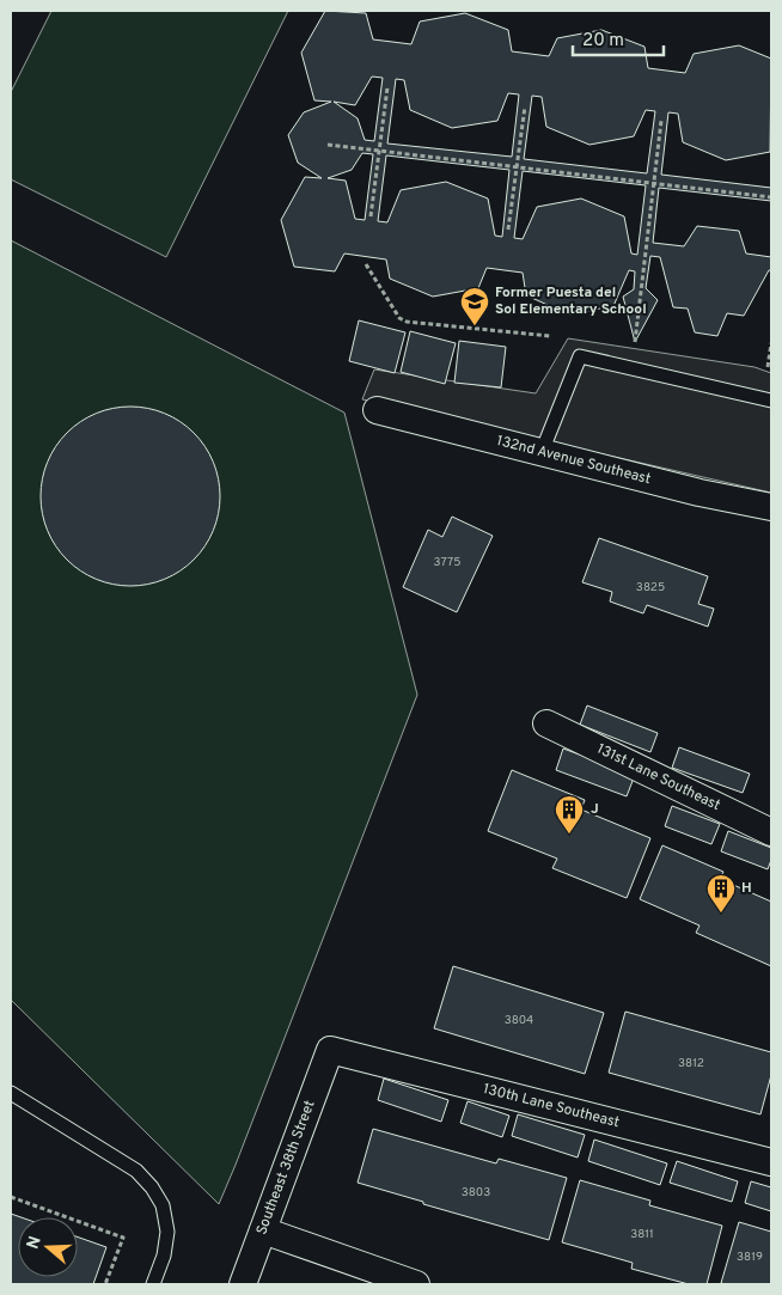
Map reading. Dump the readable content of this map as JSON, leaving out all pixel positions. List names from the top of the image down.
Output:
{
  "streets": {
    "street": [
      "132nd Avenue Southeast",
      "131st Lane Southeast",
      "130th Lane Southeast",
      "Southeast 38th Street"
    ]
  },
  "crossings": [
    ["130th Lane Southeast", "Southeast 38th Street"]
  ],
  "places": {
    "school or university": ["Former Puesta del Sol Elementary School"],
    "building": ["J", "H"]
  },
  "house_numbers": [
    "3775",
    "3825",
    "3804",
    "3812",
    "3803",
    "3811",
    "3819"
  ],
  "scale_bar": "20 m",
  "north": "left"
}
